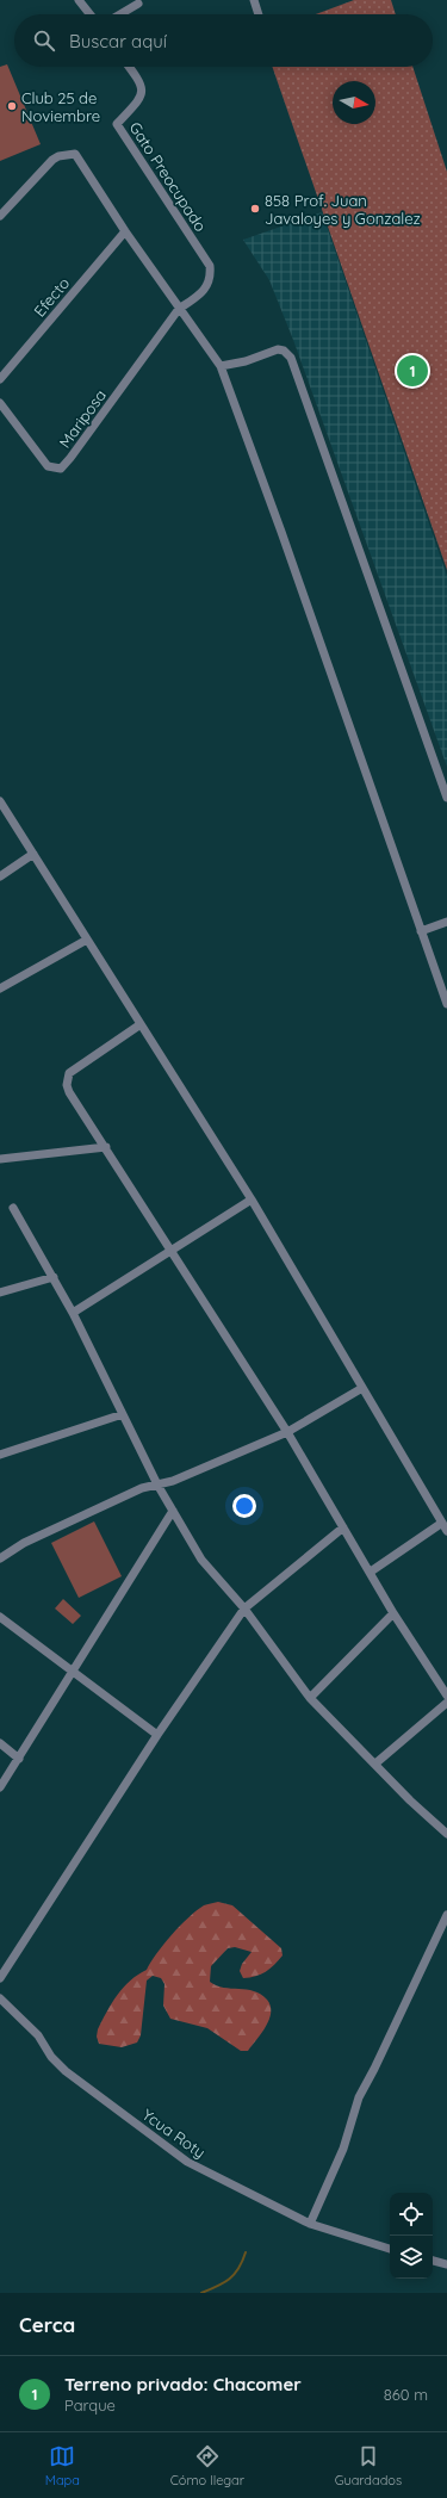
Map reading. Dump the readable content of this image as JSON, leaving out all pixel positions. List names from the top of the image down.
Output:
{
  "streets": {
    "street": [
      "Gato Preocupado",
      "Efecto",
      "Mariposa",
      "Ycua Roty"
    ]
  },
  "crossings": [
    ["Gato Preocupado", "Mariposa"]
  ],
  "places": ["Club 25 de Noviembre", "858 Prof. Juan Javaloyes y Gonzalez"],
  "north": "right",
  "page": {
    "search": "Buscar aquí",
    "pins": "1",
    "heading": "Cerca",
    "list": [
      {
        "mark": "1",
        "name": "Terreno privado: Chacomer",
        "note": "Parque",
        "value": "860 m"
      }
    ],
    "nav": ["Mapa", "Cómo llegar", "Guardados"]
  }
}
